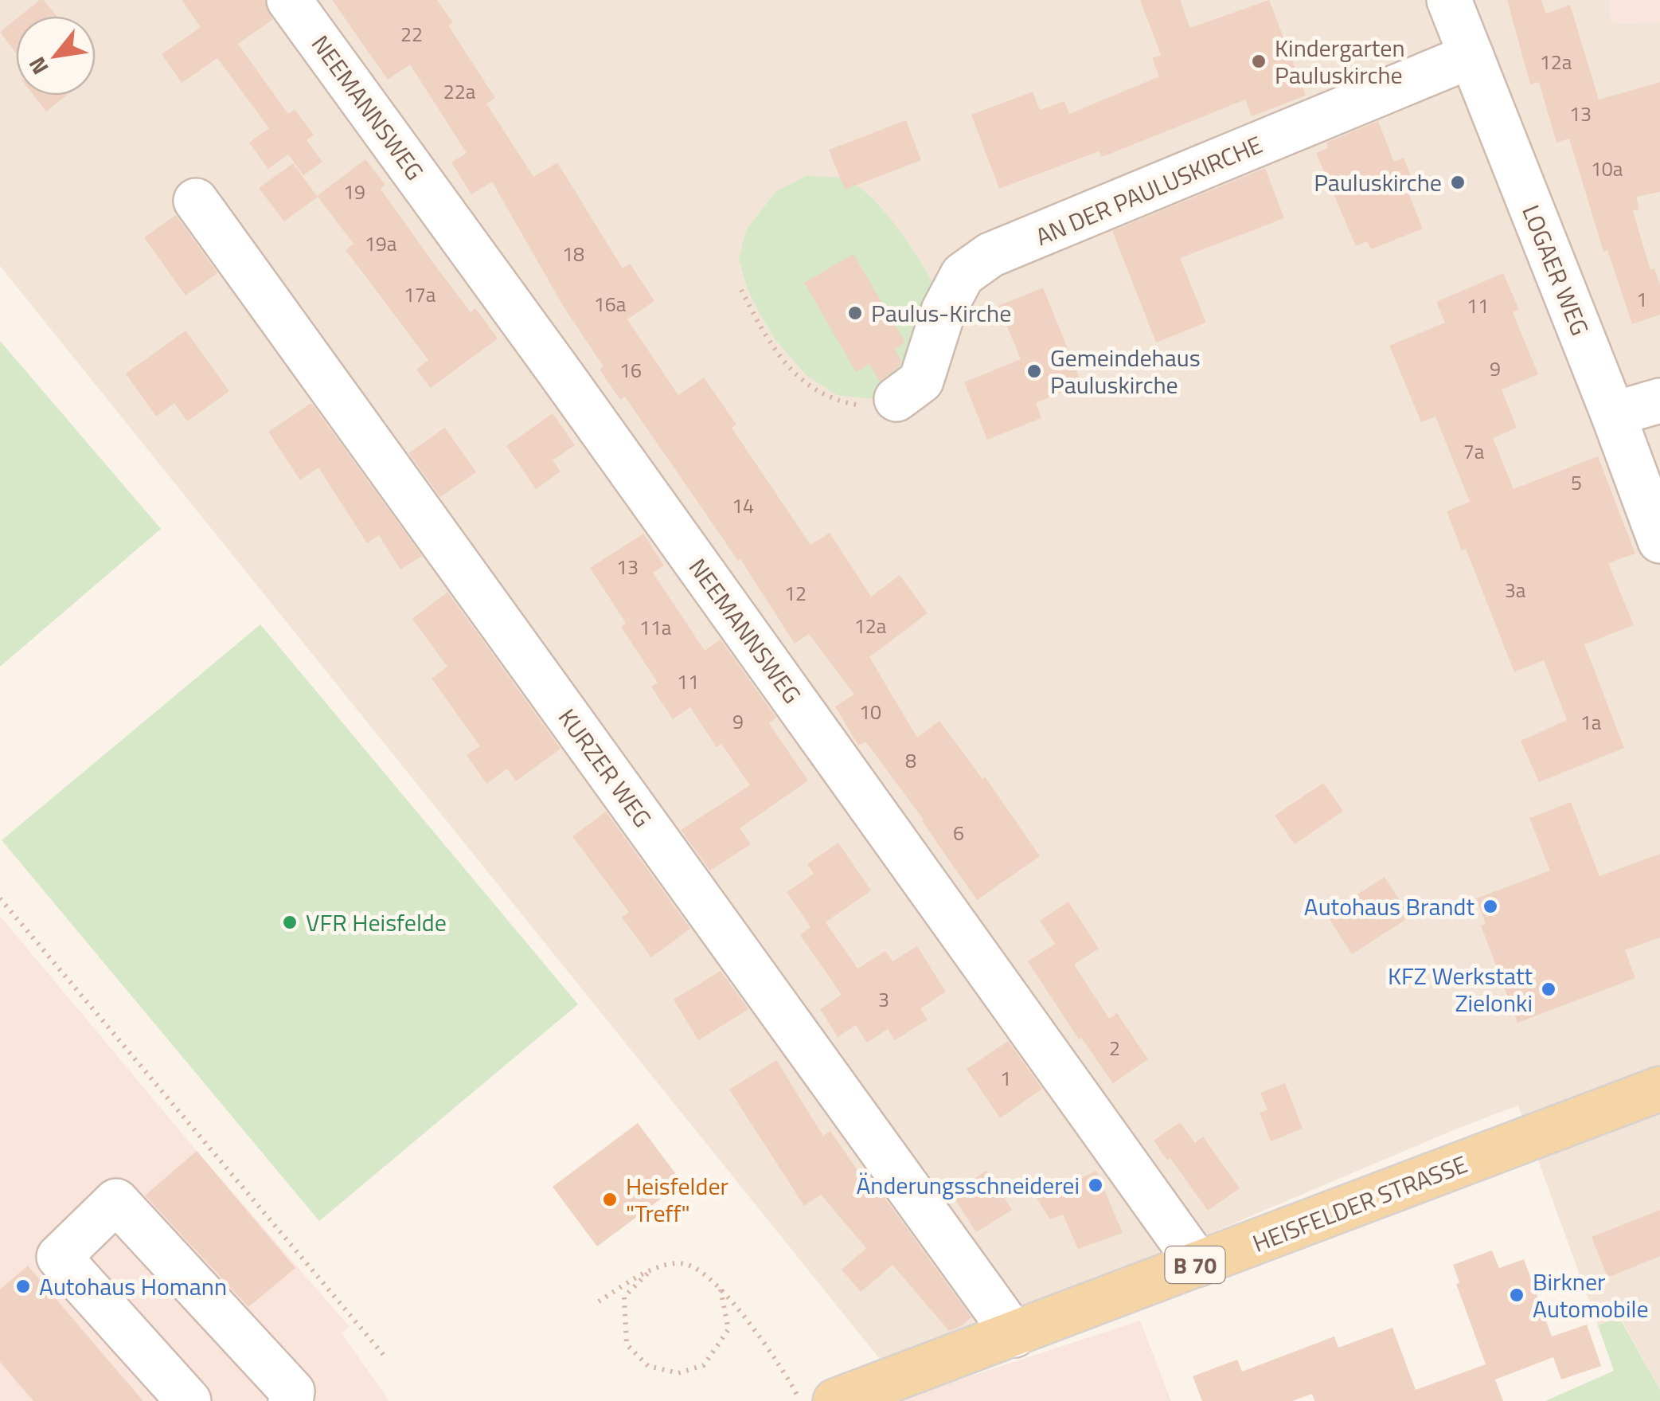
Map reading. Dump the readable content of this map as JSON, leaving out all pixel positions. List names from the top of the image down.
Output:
{
  "streets": {
    "main road": ["HEISFELDER STRASSE", "B 70"],
    "street": [
      "NEEMANNSWEG",
      "AN DER PAULUSKIRCHE",
      "LOGAER WEG",
      "KURZER WEG"
    ]
  },
  "crossings": [
    ["NEEMANNSWEG", "HEISFELDER STRASSE"],
    ["AN DER PAULUSKIRCHE", "LOGAER WEG"],
    ["KURZER WEG", "HEISFELDER STRASSE"]
  ],
  "places": [
    "Kindergarten Pauluskirche",
    "Pauluskirche",
    "Paulus-Kirche",
    "Gemeindehaus Pauluskirche",
    "Autohaus Brandt",
    "VFR Heisfelde",
    "KFZ Werkstatt Zielonki",
    "Änderungsschneiderei",
    "Heisfelder \"Treff\"",
    "Autohaus Homann",
    "Birkner Automobile"
  ],
  "house_numbers": [
    "22",
    "12a",
    "22a",
    "13",
    "10a",
    "19",
    "19a",
    "18",
    "17a",
    "1",
    "16a",
    "11",
    "9",
    "16",
    "7a",
    "5",
    "14",
    "13",
    "3a",
    "12",
    "12a",
    "11a",
    "11",
    "10",
    "9",
    "1a",
    "8",
    "6",
    "3",
    "2",
    "1"
  ],
  "north": "bottom left"
}
